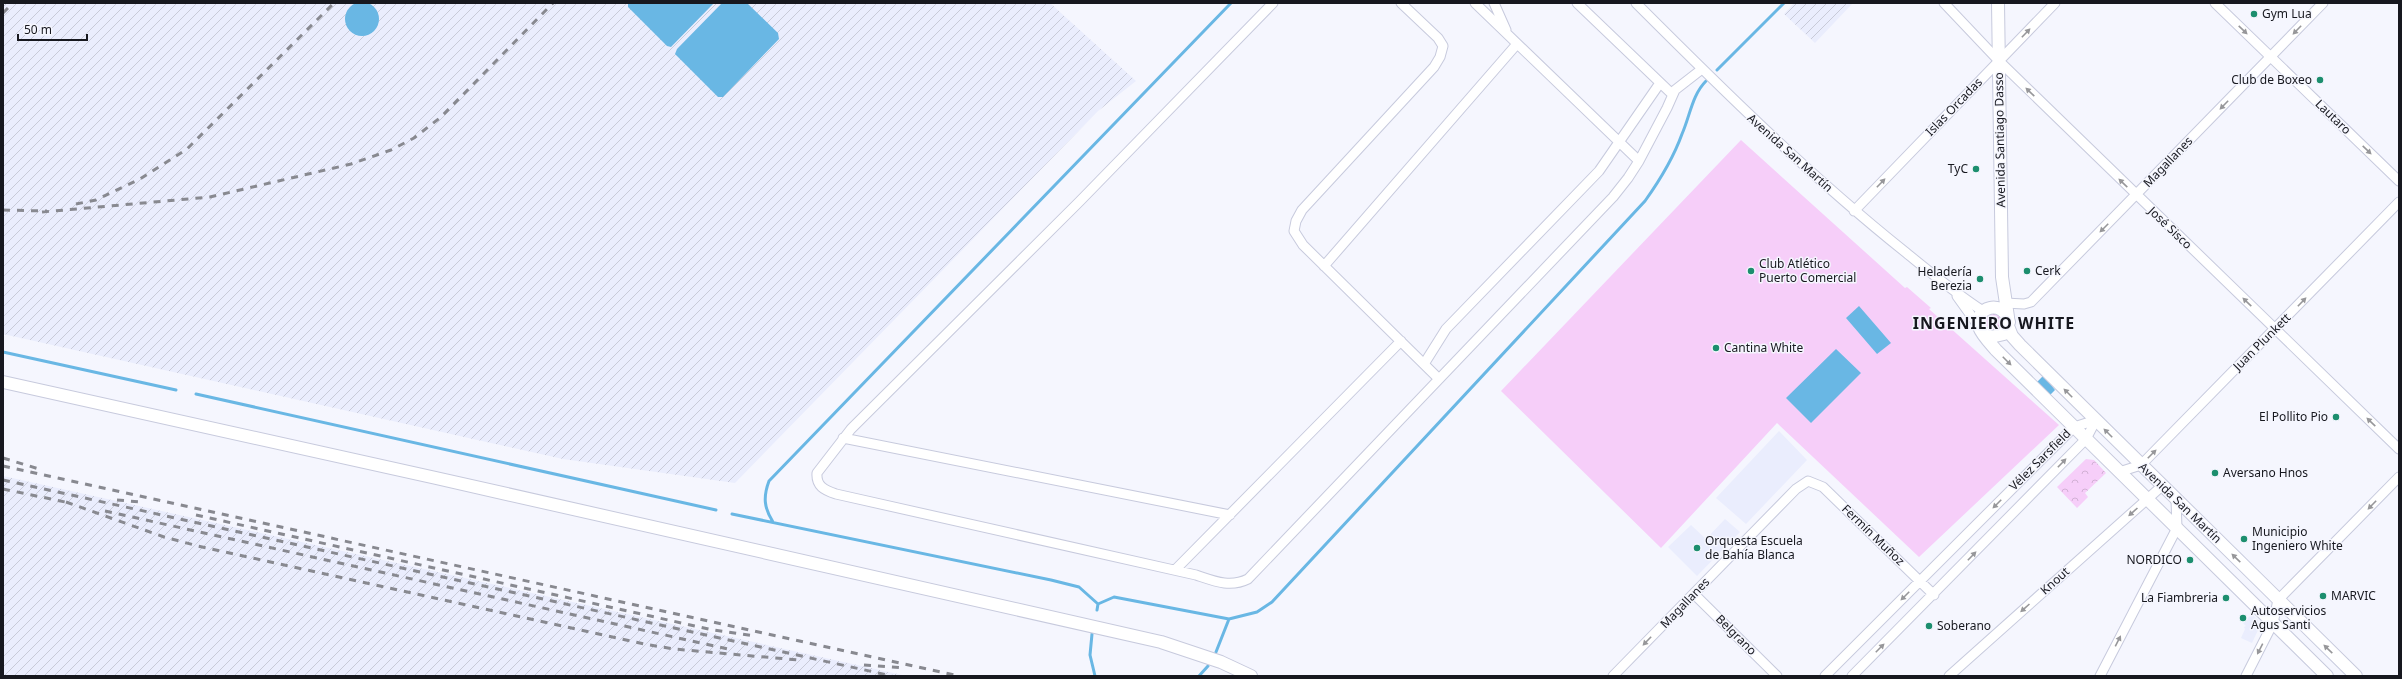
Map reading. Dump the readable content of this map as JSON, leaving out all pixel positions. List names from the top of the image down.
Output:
{
  "streets": {
    "main road": ["Avenida Santiago Dasso", "Avenida San Martín"],
    "street": [
      "Islas Orcadas",
      "Lautaro",
      "Magallanes",
      "José Sisco",
      "Juan Plunkett",
      "Vélez Sarsfield",
      "Fermín Muñoz",
      "Knout",
      "Belgrano"
    ]
  },
  "crossings": [
    ["Islas Orcadas", "Avenida Santiago Dasso"],
    ["Islas Orcadas", "Avenida San Martín"],
    ["Islas Orcadas", "José Sisco"],
    ["Lautaro", "Magallanes"],
    ["Avenida Santiago Dasso", "Avenida San Martín"],
    ["Avenida Santiago Dasso", "Magallanes"],
    ["Avenida Santiago Dasso", "José Sisco"],
    ["Avenida San Martín", "Juan Plunkett"],
    ["Avenida San Martín", "Vélez Sarsfield"],
    ["Avenida San Martín", "Knout"],
    ["Magallanes", "José Sisco"],
    ["Magallanes", "Fermín Muñoz"],
    ["Magallanes", "Belgrano"],
    ["José Sisco", "Juan Plunkett"],
    ["Vélez Sarsfield", "Fermín Muñoz"]
  ],
  "one_way": [
    "Islas Orcadas",
    "Lautaro",
    "Magallanes",
    "José Sisco",
    "Juan Plunkett"
  ],
  "districts": ["INGENIERO WHITE"],
  "places": [
    "Gym Lua",
    "Club de Boxeo",
    "TyC",
    "Club Atlético Puerto Comercial",
    "Cerk",
    "Heladería Berezia",
    "Cantina White",
    "El Pollito Pio",
    "Aversano Hnos",
    "Municipio Ingeniero White",
    "Orquesta Escuela de Bahía Blanca",
    "NORDICO",
    "MARVIC",
    "La Fiambreria",
    "Autoservicios Agus Santi",
    "Soberano"
  ],
  "scale_bar": "50 m"
}
